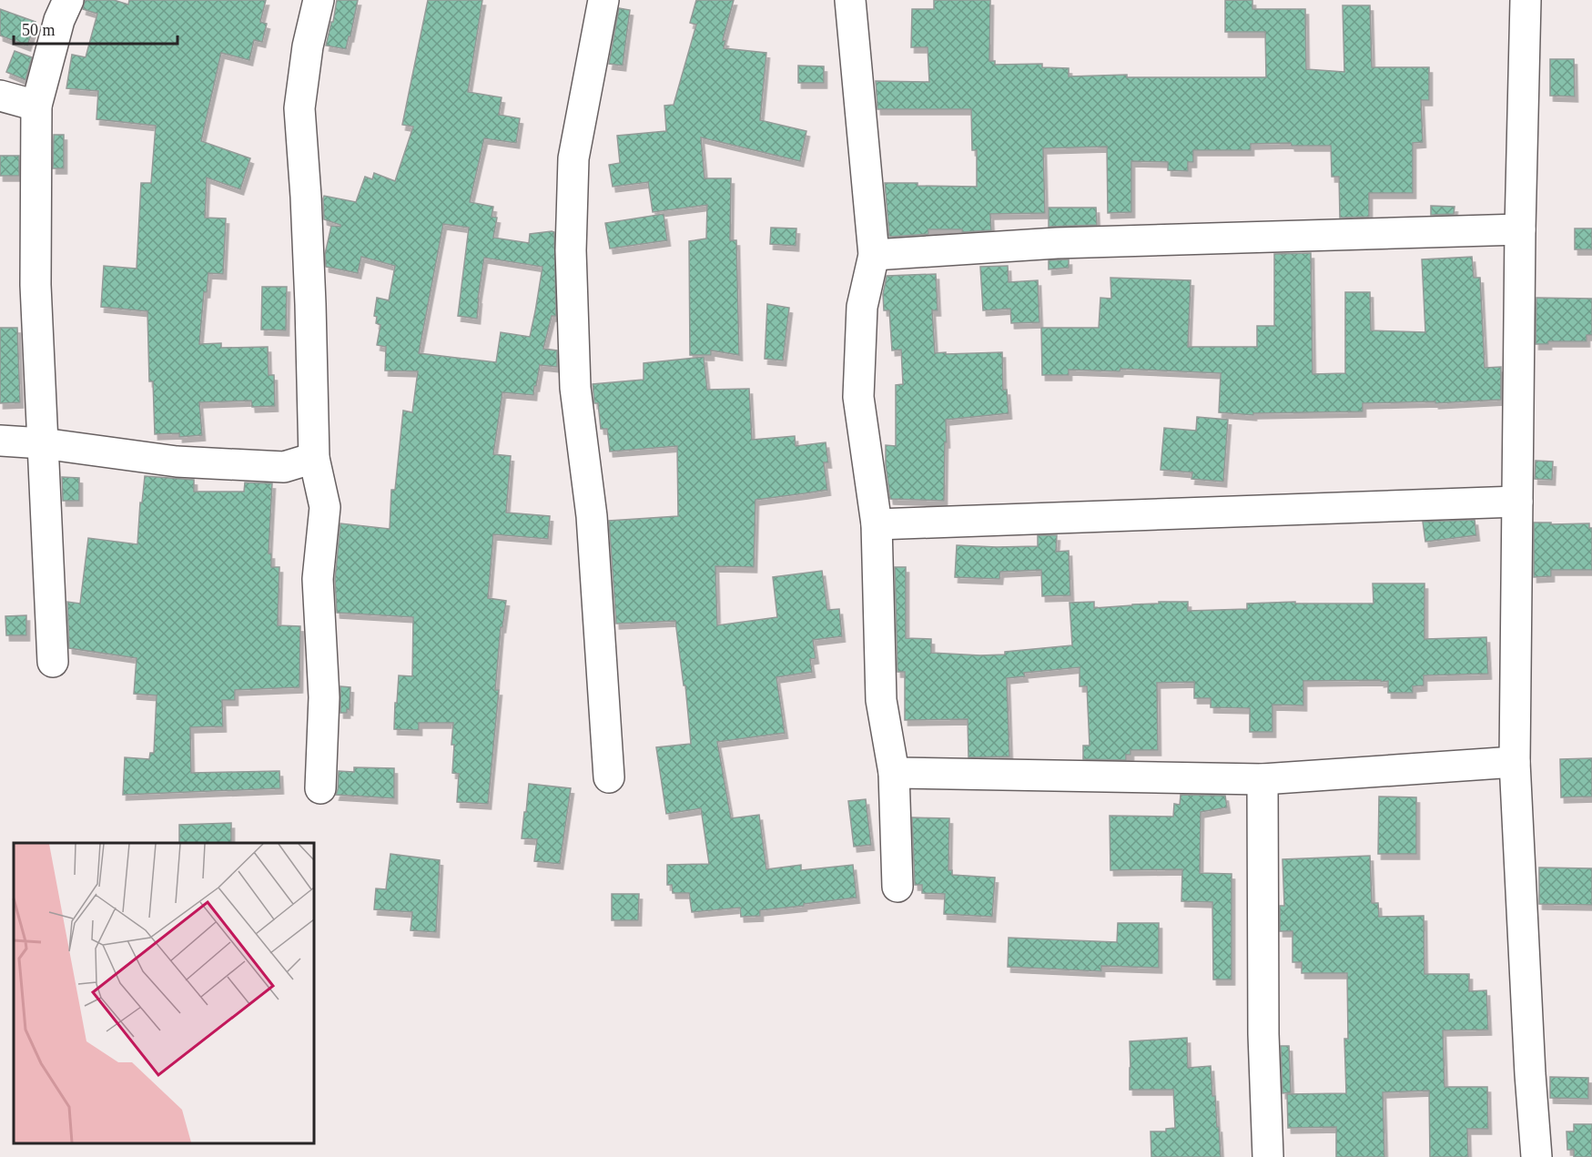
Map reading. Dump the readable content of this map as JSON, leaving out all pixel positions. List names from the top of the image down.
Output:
{
  "scale_bar": "50 m"
}
